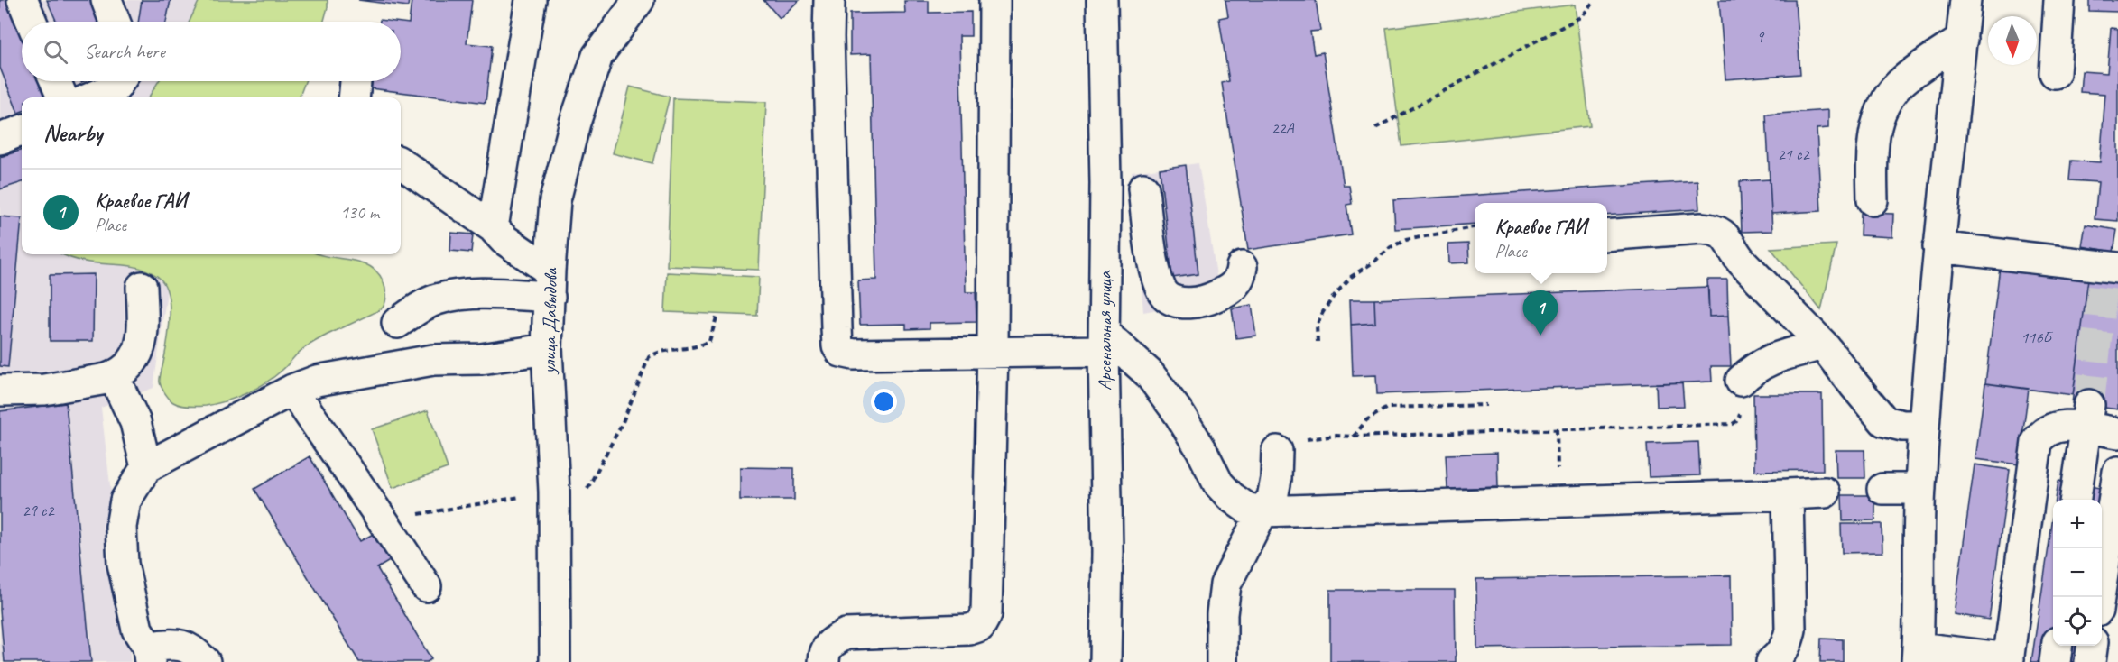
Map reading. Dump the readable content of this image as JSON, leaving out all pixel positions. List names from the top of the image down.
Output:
{
  "streets": {
    "street": ["улица Давыдова", "Арсенальная улица"]
  },
  "house_numbers": [
    "9",
    "22А",
    "21 с2",
    "116Б",
    "29 с2"
  ],
  "north": "bottom",
  "page": {
    "search": "Search here",
    "heading": "Nearby",
    "list": [
      {
        "mark": "1",
        "name": "Краевое ГАИ",
        "note": "Place",
        "value": "130 m"
      }
    ],
    "popup": ["Краевое ГАИ", "Place"],
    "pins": "1",
    "map_buttons": ["+", "−"]
  }
}
